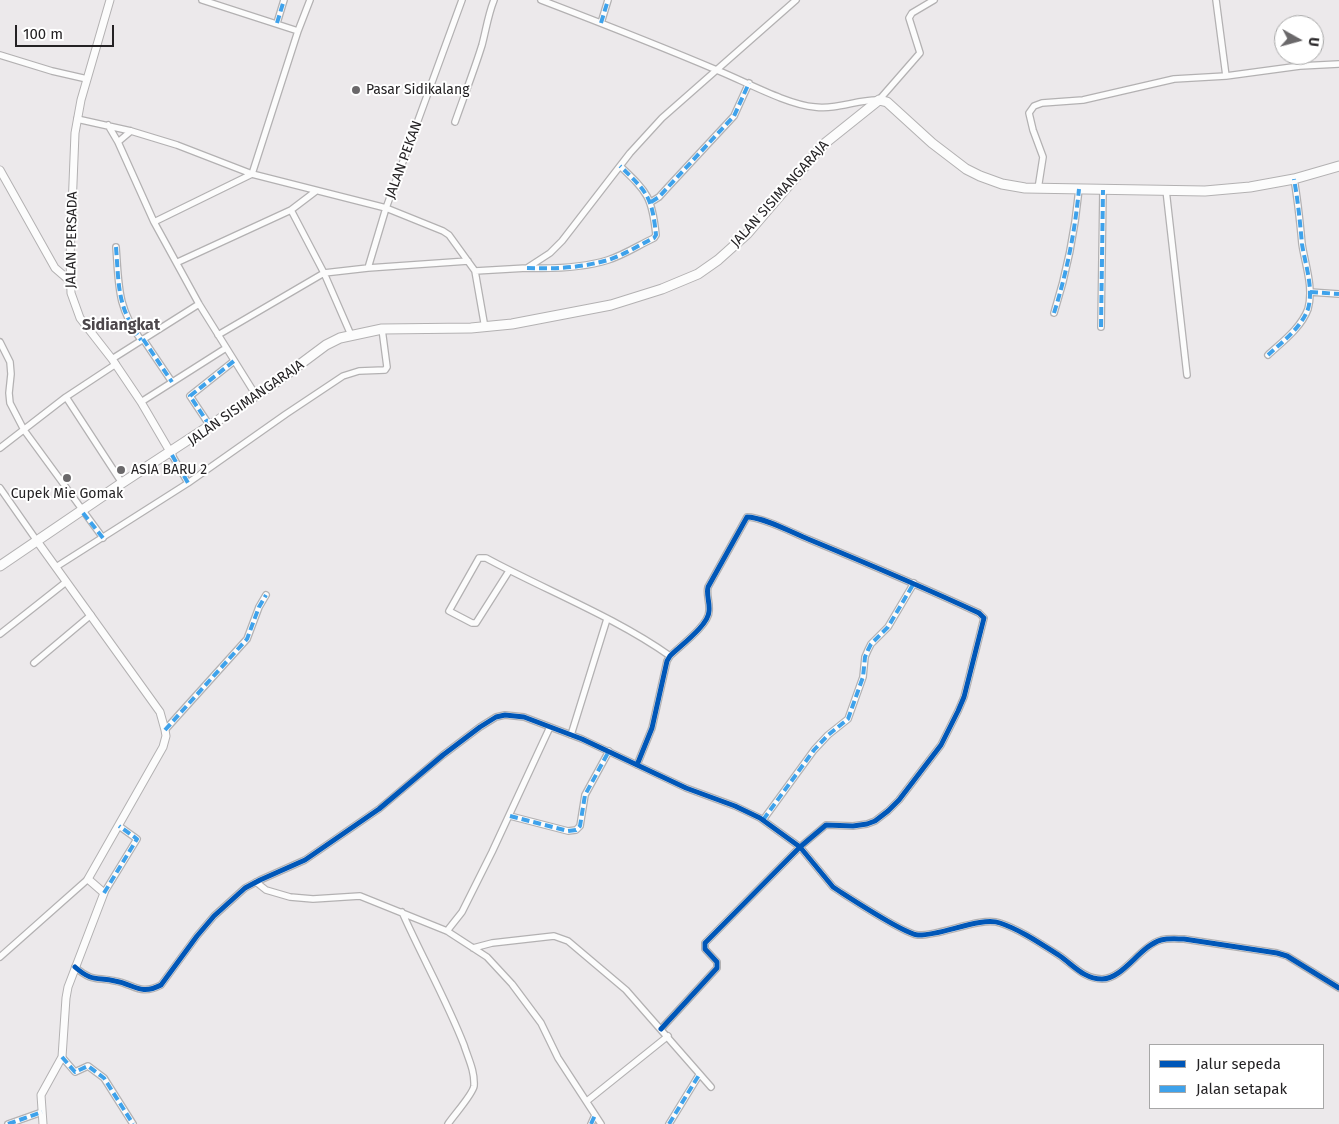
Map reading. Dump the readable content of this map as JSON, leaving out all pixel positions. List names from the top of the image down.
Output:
{
  "streets": {
    "highway": ["JALAN SISIMANGARAJA"],
    "street": ["JALAN PEKAN", "JALAN PERSADA"]
  },
  "crossings": [
    ["JALAN SISIMANGARAJA", "JALAN PERSADA"]
  ],
  "districts": ["Sidiangkat"],
  "places": ["Pasar Sidikalang", "ASIA BARU 2", "Cupek Mie Gomak"],
  "legend": ["Jalur sepeda", "Jalan setapak"],
  "scale_bar": "100 m",
  "north": "right"
}
